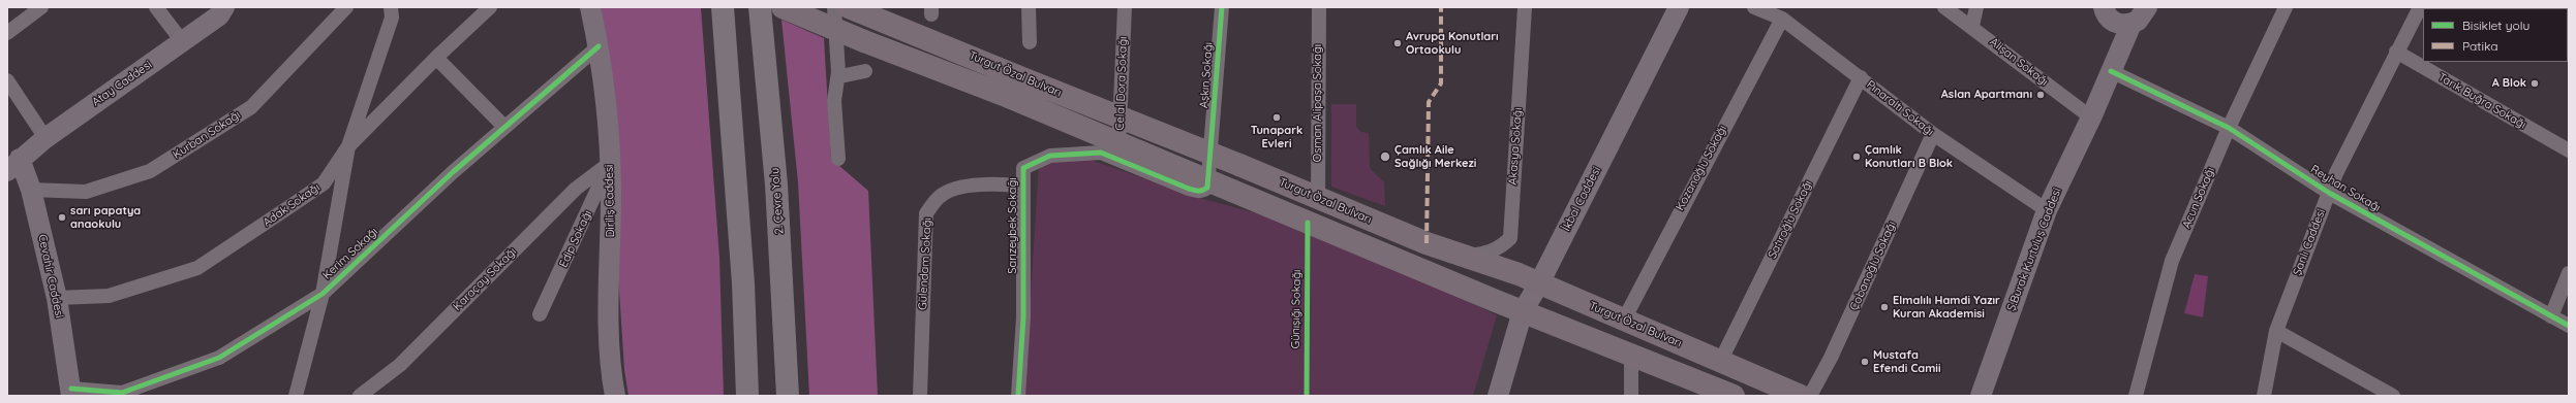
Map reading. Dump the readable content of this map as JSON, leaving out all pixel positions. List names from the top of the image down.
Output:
{
  "streets": {
    "highway": ["2. Çevre Yolu"],
    "main road": ["Turgut Özal Bulvarı"],
    "street": [
      "Alişan Sokağı",
      "Aşkın Sokağı",
      "Atay Caddesi",
      "Celal Dora Sokağı",
      "Tarık Buğra Sokağı",
      "Osman Alipaşa Sokağı",
      "Pınaraltı Sokağı",
      "Kurban Sokağı",
      "Akasya Sokağı",
      "Kozanoğlu Sokağı",
      "Reyhan Sokağı",
      "Acun Sokağı",
      "İkbal Caddesi",
      "Diriliş Caddesi",
      "Adak Sokağı",
      "Satıroğlu Sokağı",
      "Sarızeybek Sokağı",
      "Edip Sokağı",
      "Şanlı Caddesi",
      "Ş.Burak Kurtuluş Caddesi",
      "Kerim Sokağı",
      "Gülendam Sokağı",
      "Çobanoğlu Sokağı",
      "Cevahir Caddesi",
      "Karaçay Sokağı"
    ],
    "cycle path": ["Günışığı Sokağı"]
  },
  "crossings": [
    ["Alişan Sokağı", "Ş.Burak Kurtuluş Caddesi"],
    ["Turgut Özal Bulvarı", "Aşkın Sokağı"],
    ["Turgut Özal Bulvarı", "Osman Alipaşa Sokağı"],
    ["Turgut Özal Bulvarı", "Akasya Sokağı"],
    ["Turgut Özal Bulvarı", "Kozanoğlu Sokağı"],
    ["Turgut Özal Bulvarı", "İkbal Caddesi"],
    ["Turgut Özal Bulvarı", "Satıroğlu Sokağı"],
    ["Turgut Özal Bulvarı", "Sarızeybek Sokağı"],
    ["Aşkın Sokağı", "Sarızeybek Sokağı"],
    ["Atay Caddesi", "Cevahir Caddesi"],
    ["Celal Dora Sokağı", "Sarızeybek Sokağı"],
    ["Tarık Buğra Sokağı", "Şanlı Caddesi"],
    ["Pınaraltı Sokağı", "Kozanoğlu Sokağı"],
    ["Pınaraltı Sokağı", "Satıroğlu Sokağı"],
    ["Pınaraltı Sokağı", "Ş.Burak Kurtuluş Caddesi"],
    ["Pınaraltı Sokağı", "Çobanoğlu Sokağı"],
    ["Kurban Sokağı", "Cevahir Caddesi"],
    ["Reyhan Sokağı", "Acun Sokağı"],
    ["Reyhan Sokağı", "Şanlı Caddesi"],
    ["Reyhan Sokağı", "Ş.Burak Kurtuluş Caddesi"],
    ["Diriliş Caddesi", "Edip Sokağı"],
    ["Diriliş Caddesi", "Kerim Sokağı"],
    ["Diriliş Caddesi", "Karaçay Sokağı"],
    ["Adak Sokağı", "Cevahir Caddesi"],
    ["Sarızeybek Sokağı", "Gülendam Sokağı"],
    ["Edip Sokağı", "Karaçay Sokağı"],
    ["Kerim Sokağı", "Cevahir Caddesi"]
  ],
  "places": [
    "Avrupa Konutları Ortaokulu",
    "A Blok",
    "Aslan Apartmanı",
    "Tunapark Evleri",
    "Çamlık Aile Sağlığı Merkezi",
    "Çamlık Konutları B Blok",
    "sarı papatya anaokulu",
    "Elmalılı Hamdi Yazır Kuran Akademisi",
    "Mustafa Efendi Camii"
  ],
  "legend": ["Bisiklet yolu", "Patika"]
}
